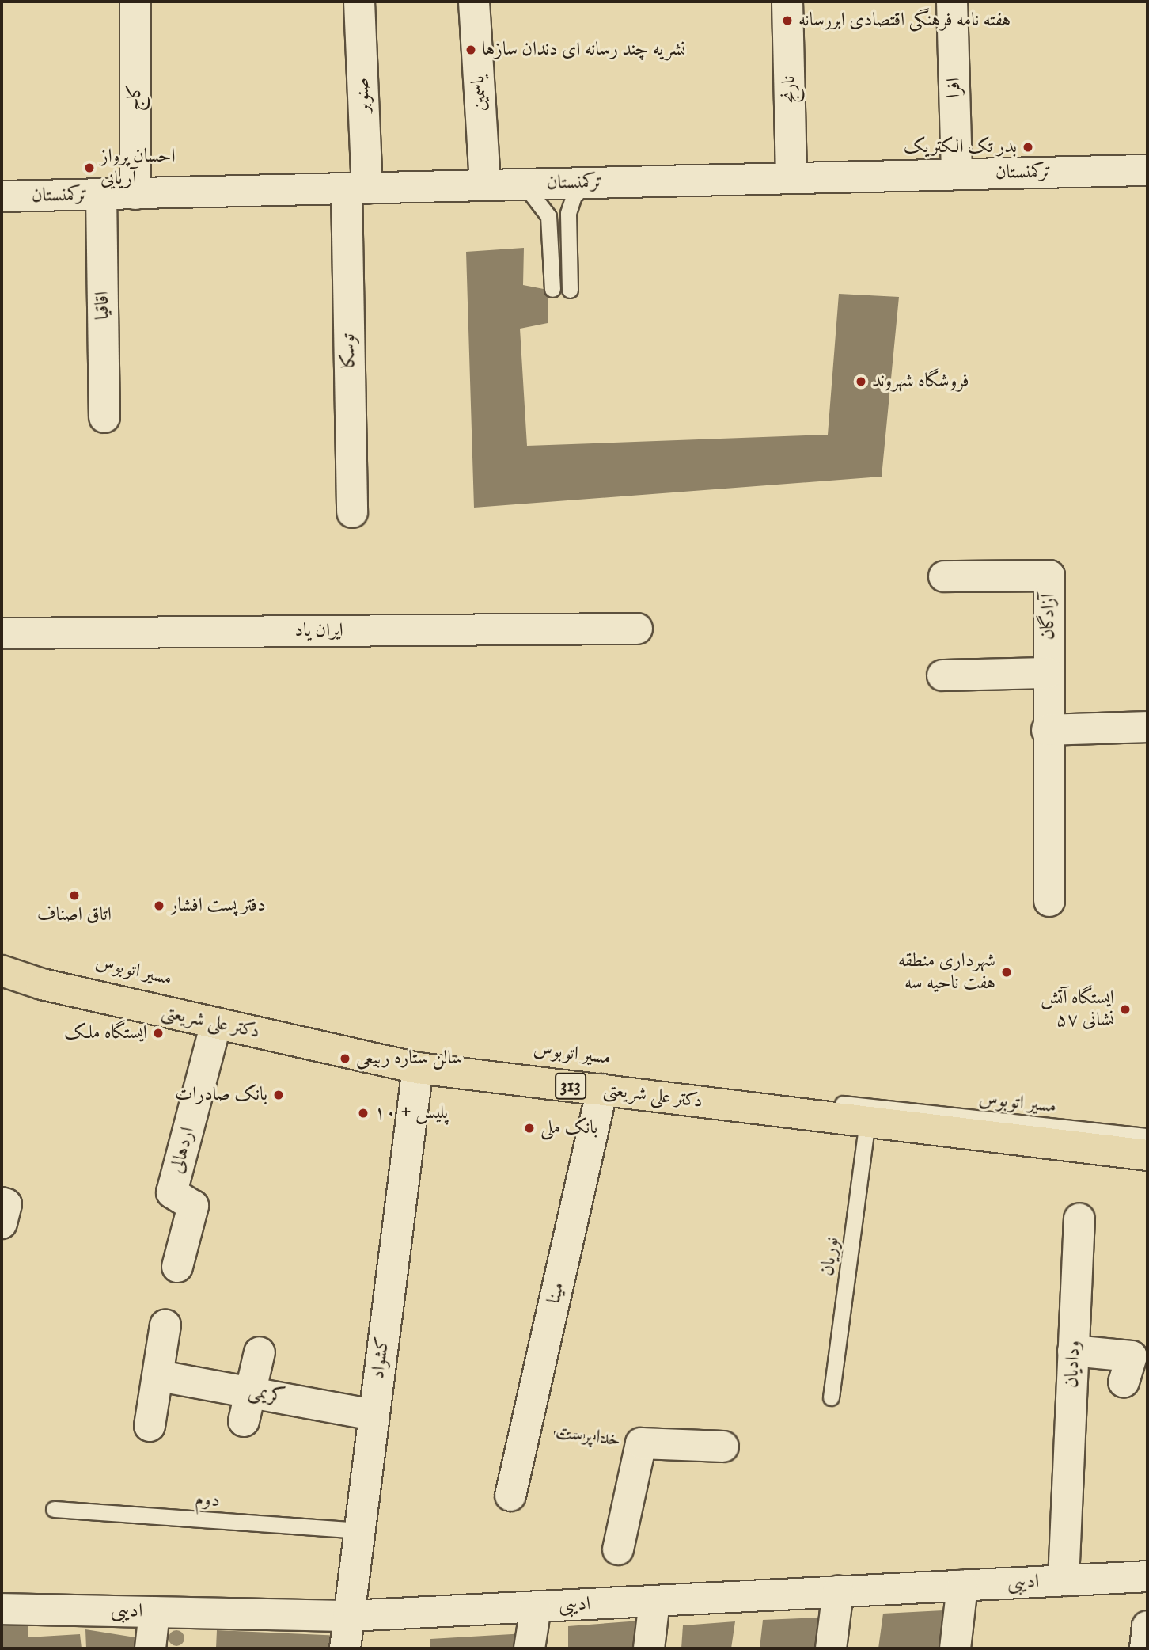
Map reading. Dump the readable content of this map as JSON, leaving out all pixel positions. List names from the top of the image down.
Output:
{
  "streets": {
    "main road": ["دکتر علی شریعتی", "313"],
    "street": [
      "افرا",
      "نارنج",
      "یاسمین",
      "صنوبر",
      "کاج",
      "ترکمنستان",
      "اقاقیا",
      "توسکا",
      "آزادگان",
      "ایران یاد",
      "اردهالی",
      "مینا",
      "کشواد",
      "ودادیان",
      "کریمی",
      "خدا پرست",
      "ادیبی"
    ],
    "lane": ["مسیر اتوبوس", "نوریان", "دوم"]
  },
  "crossings": [
    ["افرا", "ترکمنستان"],
    ["نارنج", "ترکمنستان"],
    ["یاسمین", "ترکمنستان"],
    ["صنوبر", "ترکمنستان"],
    ["صنوبر", "توسکا"],
    ["کاج", "ترکمنستان"],
    ["ترکمنستان", "اقاقیا"],
    ["ترکمنستان", "توسکا"],
    ["دکتر علی شریعتی", "اردهالی"],
    ["دکتر علی شریعتی", "نوریان"],
    ["دکتر علی شریعتی", "مینا"],
    ["دکتر علی شریعتی", "کشواد"],
    ["مینا", "خدا پرست"],
    ["کشواد", "کریمی"],
    ["کشواد", "دوم"],
    ["کشواد", "ادیبی"],
    ["ودادیان", "ادیبی"]
  ],
  "places": [
    "هفته نامه فرهنگی اقتصادی ابررسانه",
    "نشریه چند رسانه ای دندان سازها",
    "بدر تک الکتریک",
    "احسان پرواز آریایی",
    "فروشگاه شهروند",
    "اتاق اصناف",
    "دفتر پست افشار",
    "شهرداری منطقه هفت ناحیه سه",
    "ایستگاه آتش نشانی ۵۷",
    "ایستگاه ملک",
    "سالن ستاره ربیعی",
    "بانک صادرات",
    "پلیس + ۱۰",
    "بانک ملی"
  ]
}
